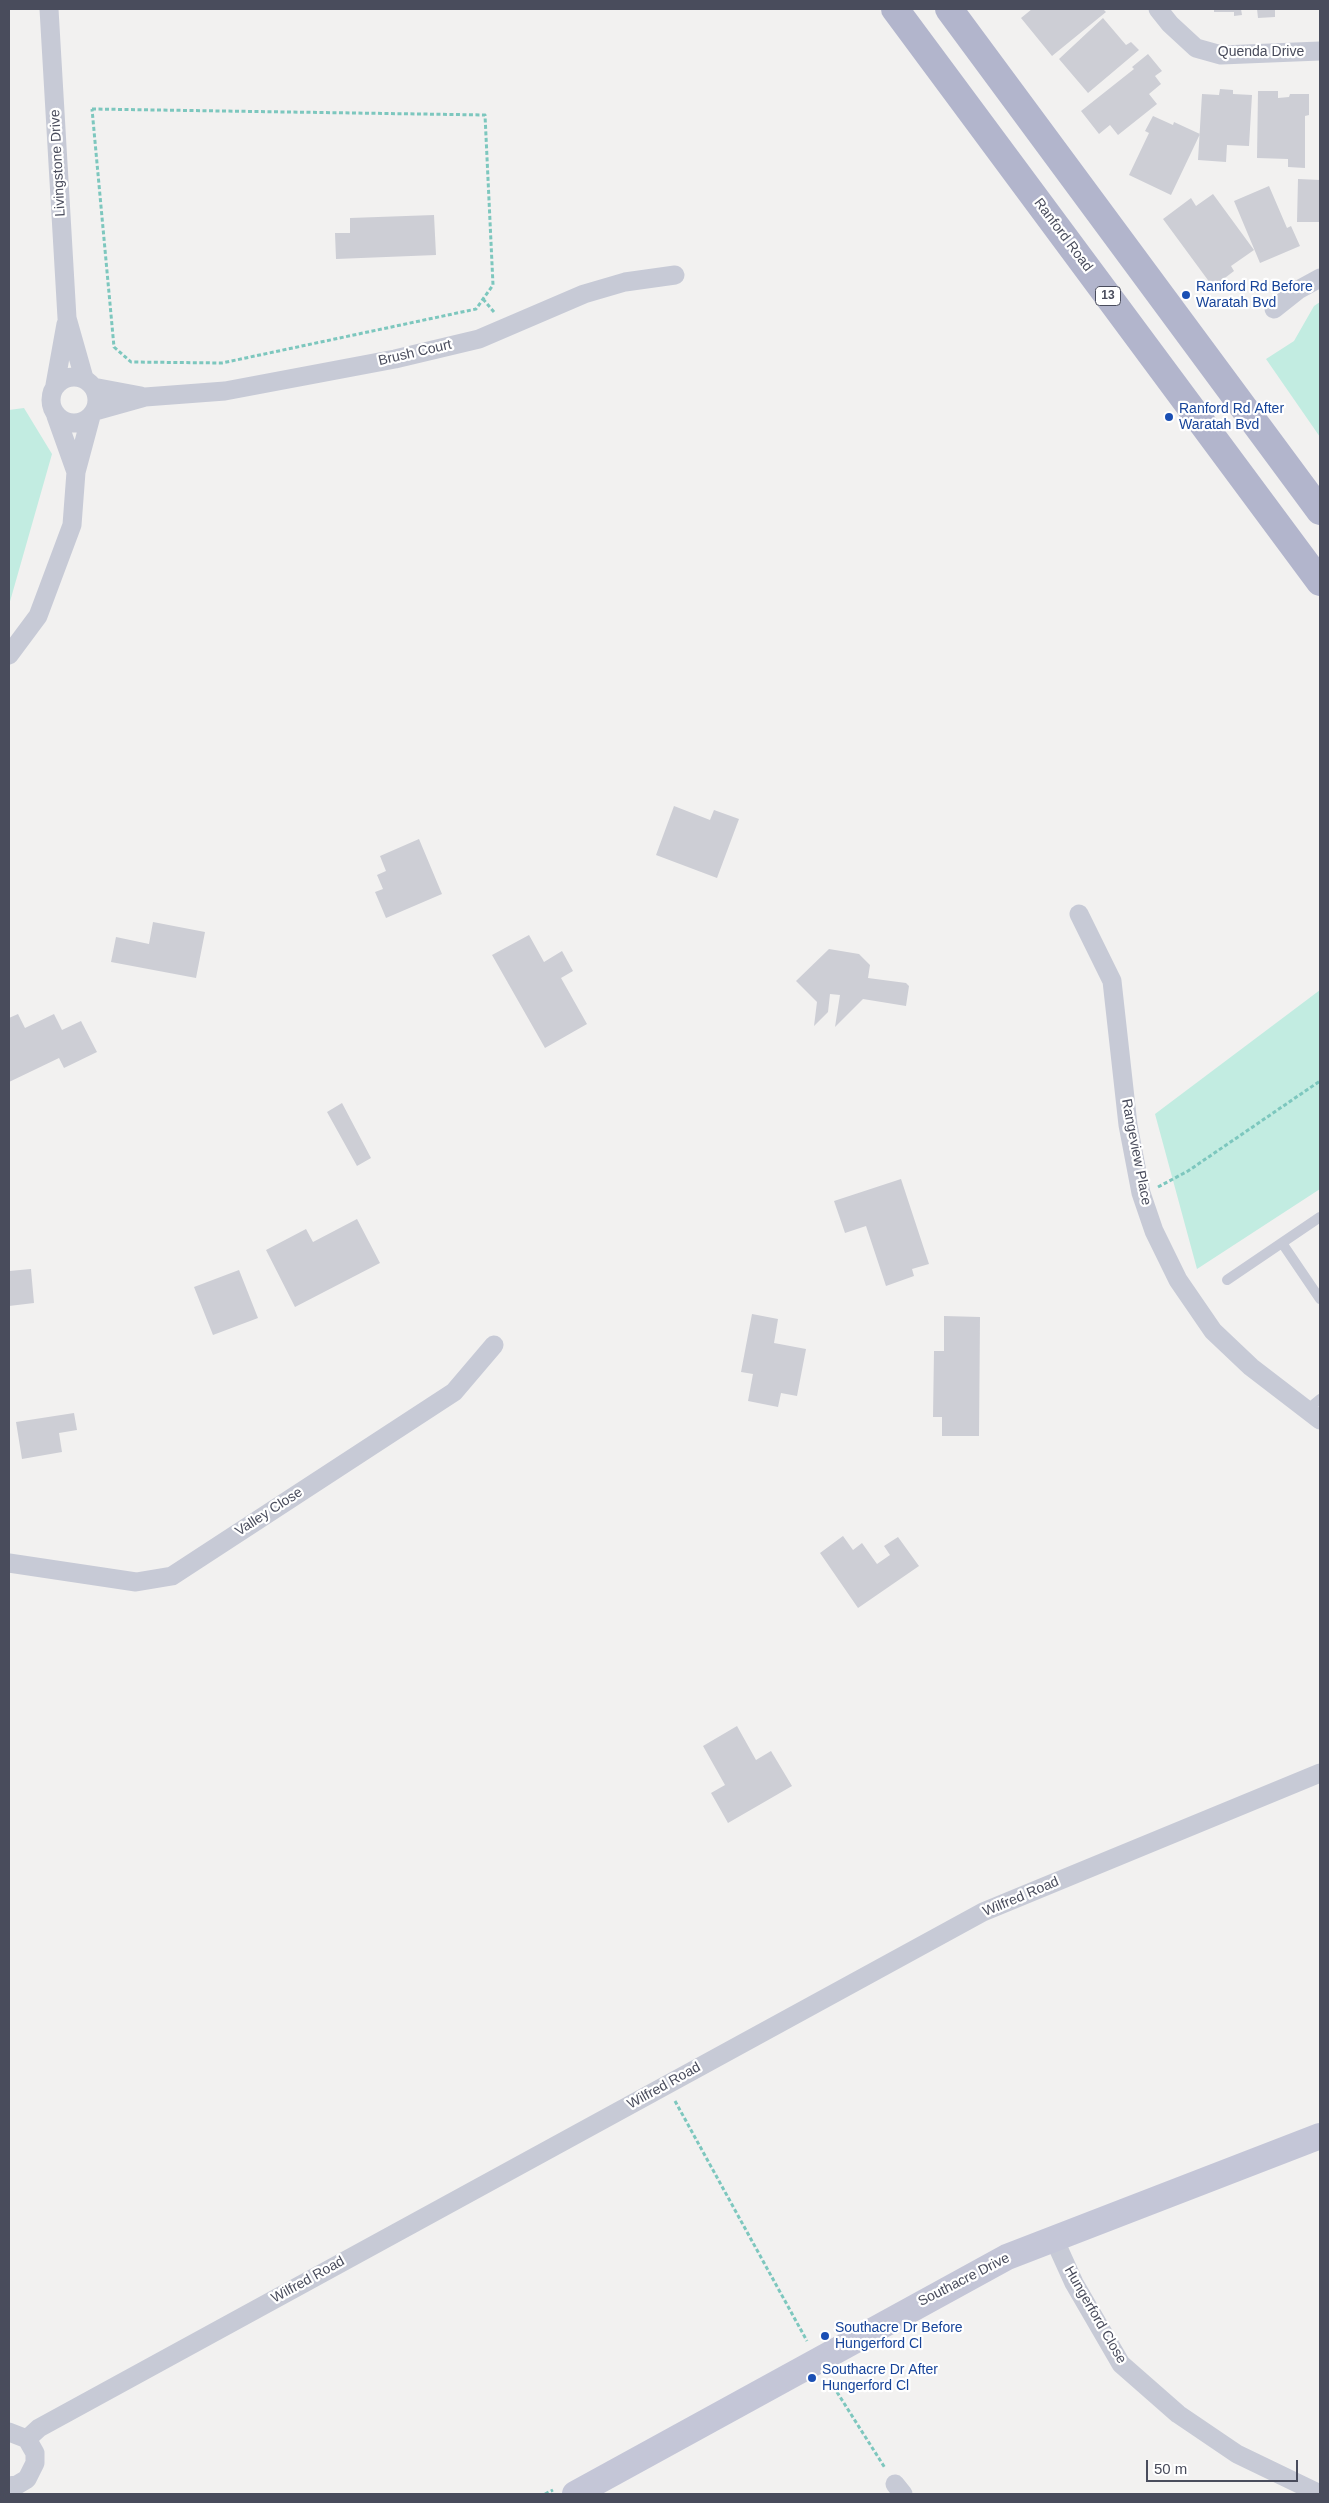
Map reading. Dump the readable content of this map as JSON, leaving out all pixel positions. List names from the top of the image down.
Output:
{
  "streets": {
    "main road": ["Ranford Road", "13"],
    "street": [
      "Quenda Drive",
      "Livingstone Drive",
      "Brush Court",
      "Rangeview Place",
      "Valley Close",
      "Wilfred Road",
      "Southacre Drive",
      "Hungerford Close"
    ]
  },
  "crossings": [
    ["Livingstone Drive", "Brush Court"],
    ["Southacre Drive", "Hungerford Close"]
  ],
  "places": [
    "Ranford Rd Before Waratah Bvd",
    "Ranford Rd After Waratah Bvd",
    "Southacre Dr Before Hungerford Cl",
    "Southacre Dr After Hungerford Cl"
  ],
  "scale_bar": "50 m"
}
